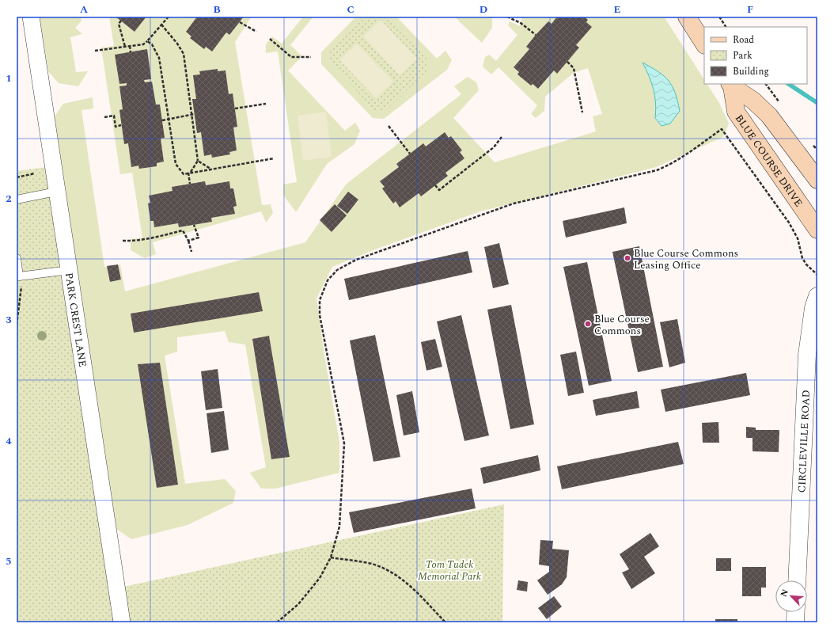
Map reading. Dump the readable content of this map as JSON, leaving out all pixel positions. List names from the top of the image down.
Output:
{
  "streets": {
    "main road": ["BLUE COURSE DRIVE"],
    "street": ["PARK CREST LANE", "CIRCLEVILLE ROAD"]
  },
  "parks": ["Tom Tudek Memorial Park"],
  "places": ["Blue Course Commons Leasing Office", "Blue Course Commons"],
  "legend": ["Road", "Park", "Building"],
  "north": "top left",
  "grid": {
    "columns": [
      "A",
      "B",
      "C",
      "D",
      "E",
      "F"
    ],
    "rows": [
      "1",
      "2",
      "3",
      "4",
      "5"
    ]
  }
}
